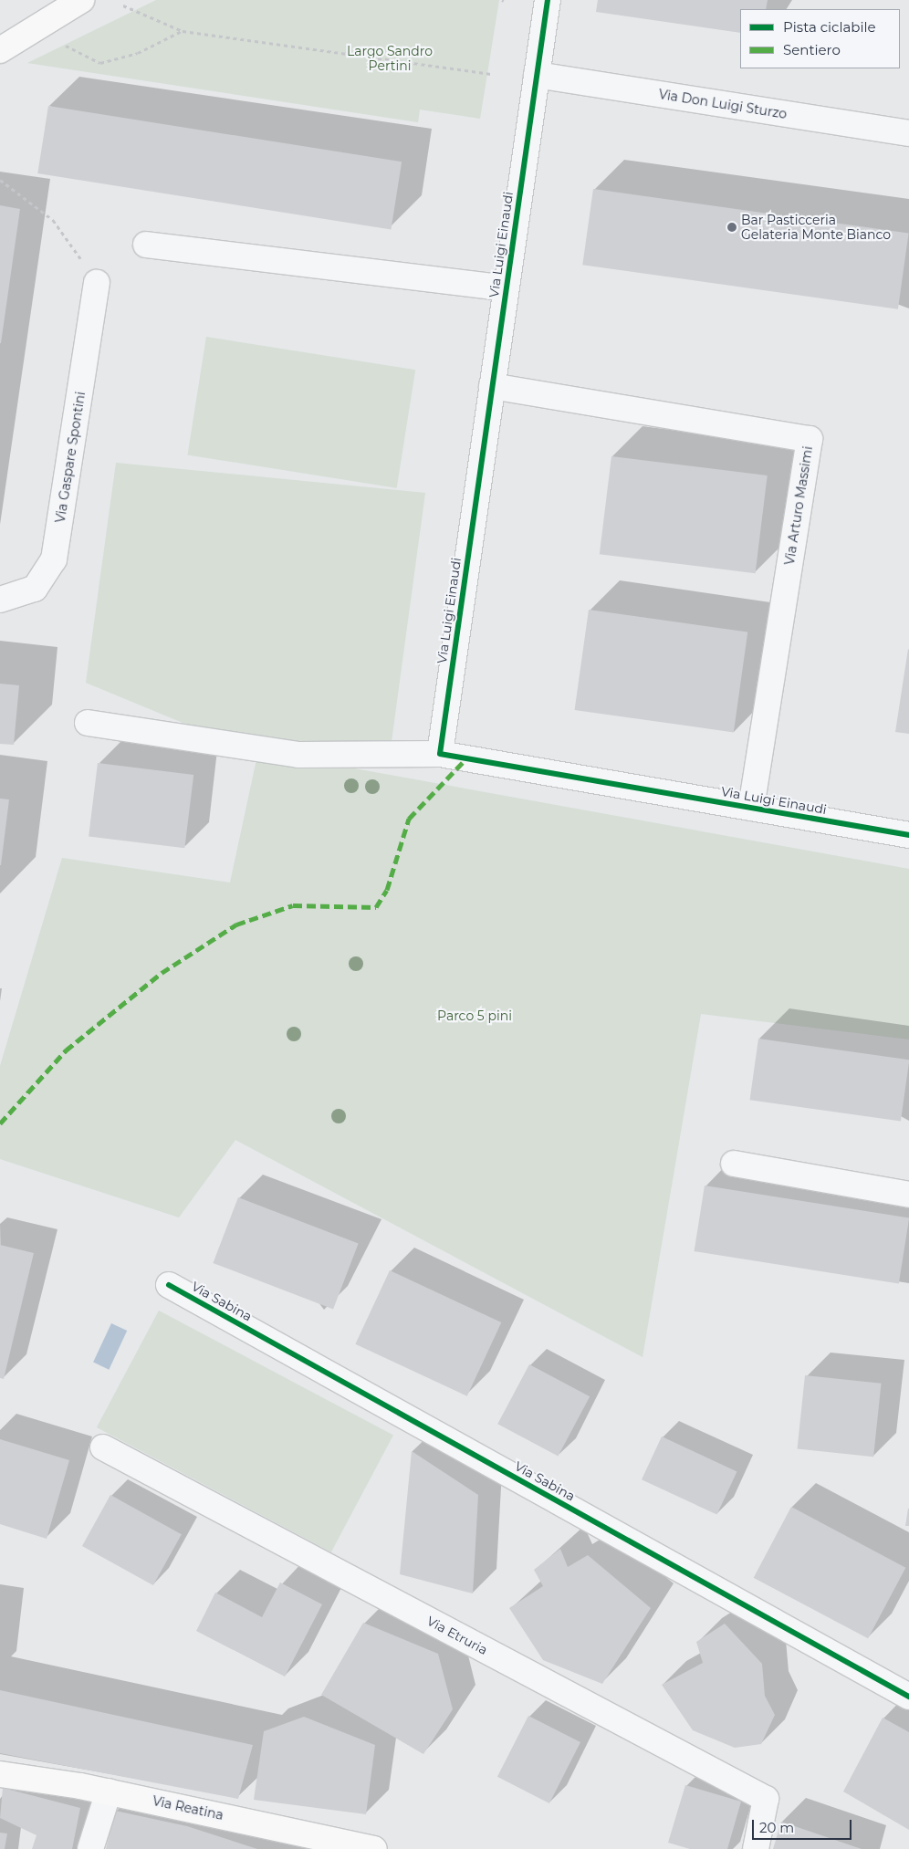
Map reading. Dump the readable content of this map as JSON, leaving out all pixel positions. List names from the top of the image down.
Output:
{
  "streets": {
    "main road": ["Via Reatina"],
    "street": [
      "Via Don Luigi Sturzo",
      "Via Luigi Einaudi",
      "Via Gaspare Spontini",
      "Via Arturo Massimi",
      "Via Sabina",
      "Via Etruria"
    ]
  },
  "crossings": [
    ["Via Don Luigi Sturzo", "Via Luigi Einaudi"],
    ["Via Luigi Einaudi", "Via Arturo Massimi"]
  ],
  "parks": ["Largo Sandro Pertini", "Parco 5 pini"],
  "places": ["Bar Pasticceria Gelateria Monte Bianco"],
  "legend": ["Pista ciclabile", "Sentiero"],
  "scale_bar": "20 m"
}
